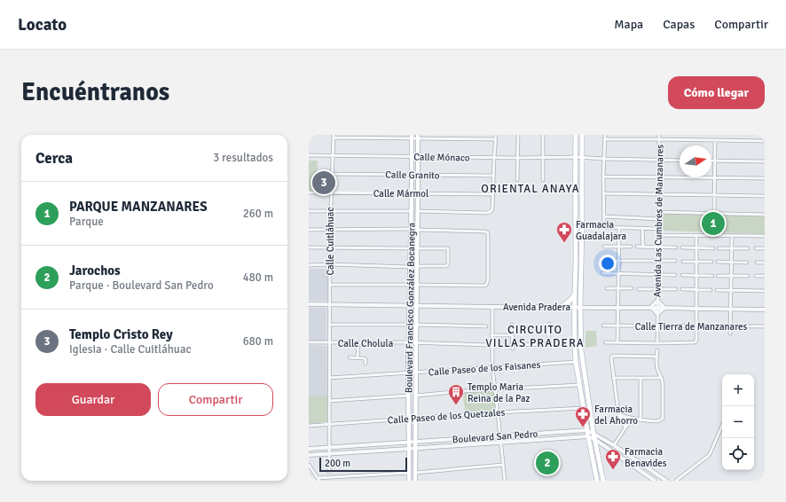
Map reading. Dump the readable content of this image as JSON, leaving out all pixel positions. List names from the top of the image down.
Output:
{
  "streets": {
    "main road": ["Boulevard Francisco González Bocanegra"],
    "street": [
      "Calle Mónaco",
      "Calle Granito",
      "Calle Mármol",
      "Avenida Las Cumbres de Manzanares",
      "Calle Cuitláhuac",
      "Avenida Pradera",
      "Calle Tierra de Manzanares",
      "Calle Cholula",
      "Calle Paseo de los Faisanes",
      "Calle Paseo de los Quetzales",
      "Boulevard San Pedro"
    ]
  },
  "crossings": [
    ["Calle Mónaco", "Avenida Las Cumbres de Manzanares"],
    ["Calle Mónaco", "Calle Cuitláhuac"],
    ["Calle Mónaco", "Boulevard Francisco González Bocanegra"],
    ["Calle Granito", "Calle Cuitláhuac"],
    ["Calle Granito", "Boulevard Francisco González Bocanegra"],
    ["Calle Mármol", "Calle Cuitláhuac"],
    ["Calle Mármol", "Boulevard Francisco González Bocanegra"],
    ["Avenida Las Cumbres de Manzanares", "Avenida Pradera"],
    ["Avenida Las Cumbres de Manzanares", "Calle Tierra de Manzanares"],
    ["Calle Cuitláhuac", "Avenida Pradera"],
    ["Calle Cuitláhuac", "Calle Cholula"],
    ["Calle Cuitláhuac", "Calle Paseo de los Faisanes"],
    ["Calle Cuitláhuac", "Calle Paseo de los Quetzales"],
    ["Calle Cuitláhuac", "Boulevard San Pedro"],
    ["Avenida Pradera", "Boulevard Francisco González Bocanegra"],
    ["Boulevard Francisco González Bocanegra", "Calle Cholula"],
    ["Boulevard Francisco González Bocanegra", "Calle Paseo de los Faisanes"],
    ["Boulevard Francisco González Bocanegra", "Calle Paseo de los Quetzales"],
    ["Boulevard Francisco González Bocanegra", "Boulevard San Pedro"]
  ],
  "districts": ["ORIENTAL ANAYA", "CIRCUITO VILLAS PRADERA"],
  "places": {
    "pharmacy": ["Farmacia Guadalajara", "Farmacia del Ahorro", "Farmacia Benavides"],
    "building": ["Templo Maria Reina de la Paz"]
  },
  "scale_bar": "200 m",
  "north": "right",
  "page": {
    "header": "Locato",
    "nav": ["Mapa", "Capas", "Compartir"],
    "buttons": [
      "Cómo llegar",
      ["Guardar", "Compartir"]
    ],
    "title": "Encuéntranos",
    "heading": ["Cerca", "3 resultados"],
    "pins": ["3", "1", "2"],
    "list": [
      {
        "mark": "1",
        "name": "PARQUE MANZANARES",
        "note": "Parque",
        "value": "260 m"
      },
      {
        "mark": "2",
        "name": "Jarochos",
        "note": "Parque · Boulevard San Pedro",
        "value": "480 m"
      },
      {
        "mark": "3",
        "name": "Templo Cristo Rey",
        "note": "Iglesia · Calle Cuitláhuac",
        "value": "680 m"
      }
    ],
    "map_buttons": ["+", "−"],
    "scale": "200 m"
  }
}
